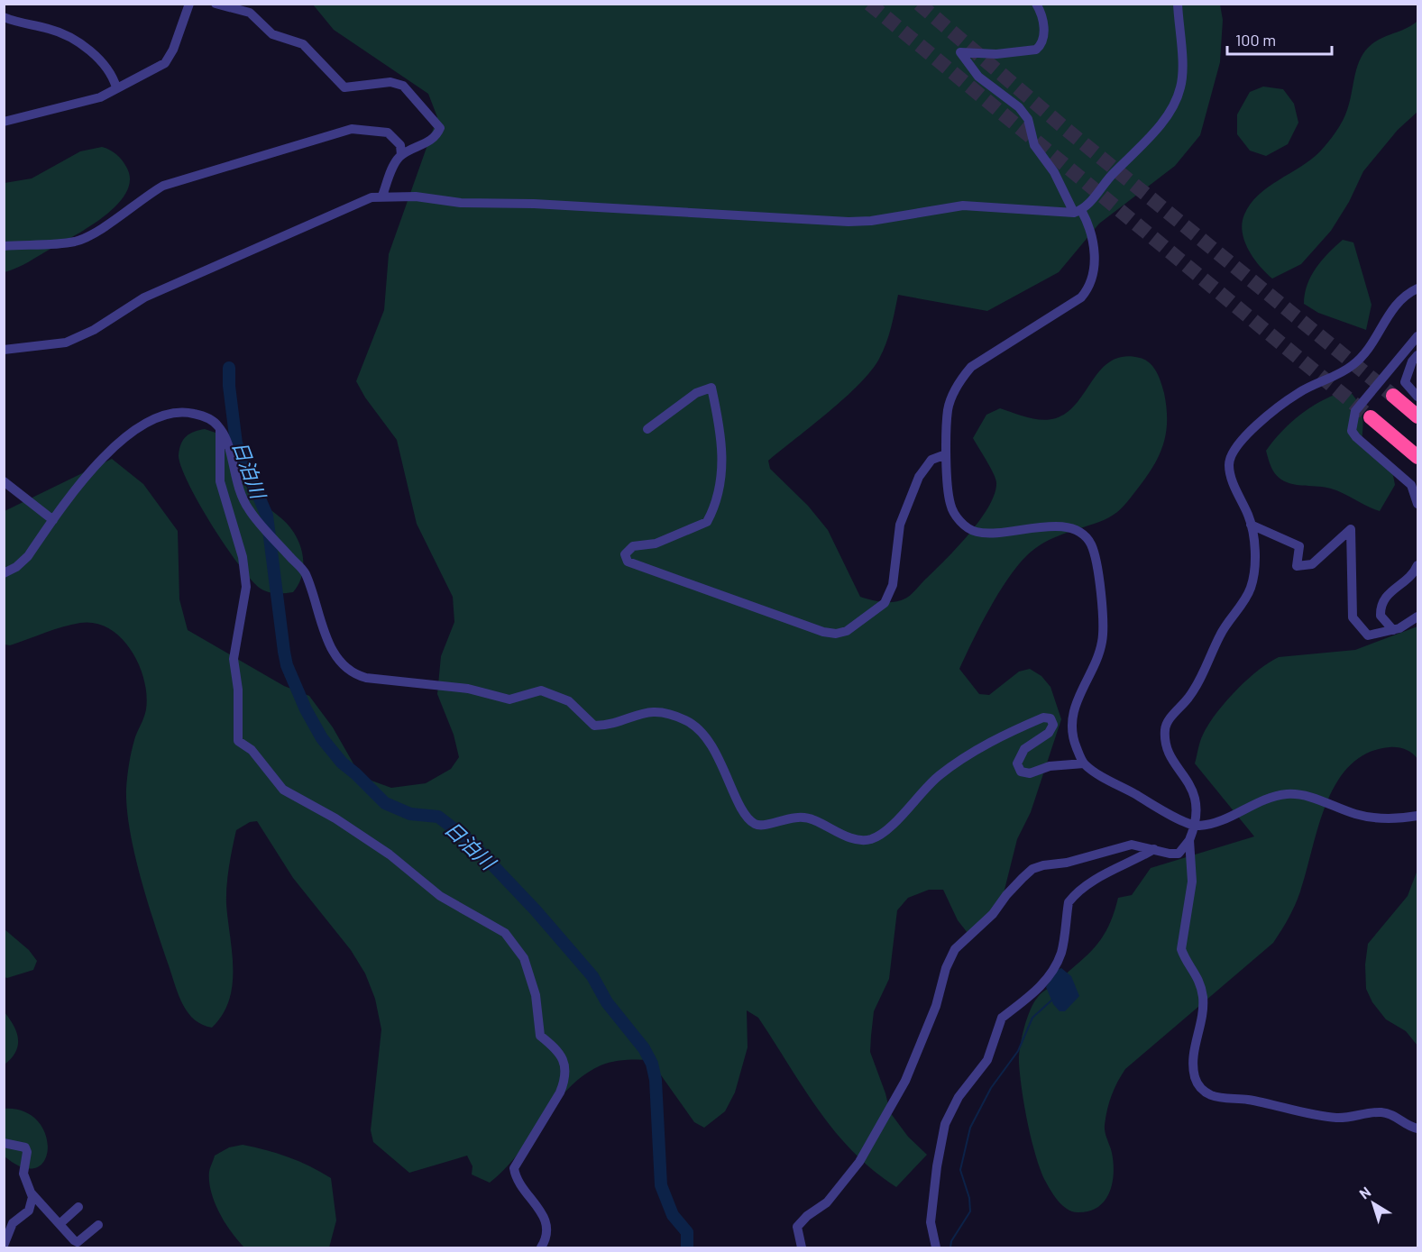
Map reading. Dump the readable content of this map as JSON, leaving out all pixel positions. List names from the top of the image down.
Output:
{
  "water": ["日泊川"],
  "scale_bar": "100 m",
  "north": "top left"
}
